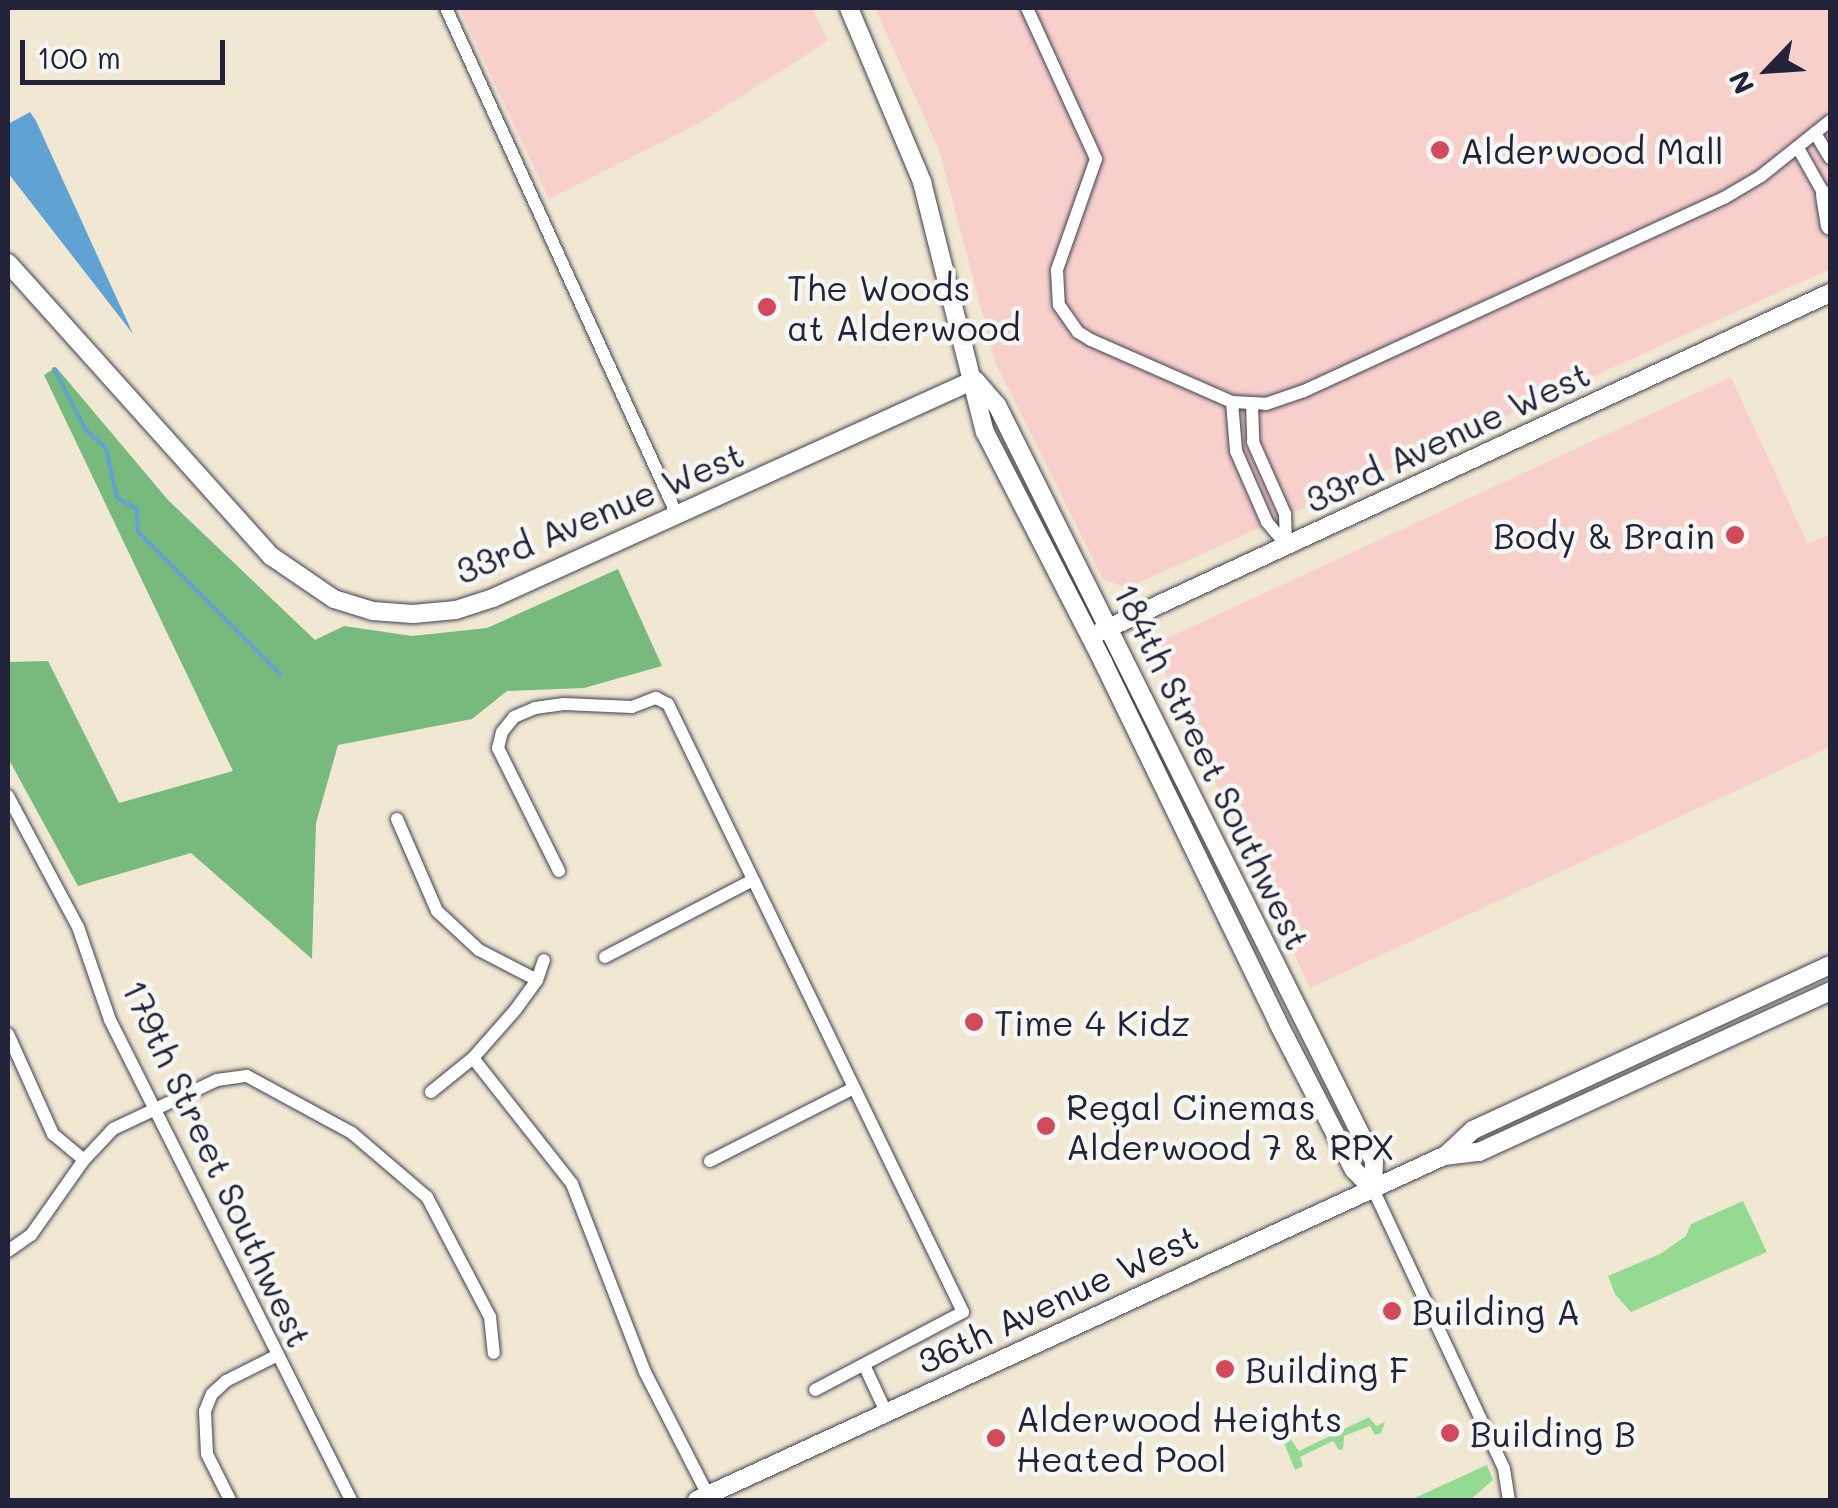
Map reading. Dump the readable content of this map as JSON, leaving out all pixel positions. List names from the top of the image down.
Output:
{
  "streets": {
    "main road": ["33rd Avenue West", "184th Street Southwest", "36th Avenue West"],
    "street": ["179th Street Southwest"]
  },
  "crossings": [
    ["33rd Avenue West", "184th Street Southwest"],
    ["184th Street Southwest", "36th Avenue West"]
  ],
  "places": [
    "Alderwood Mall",
    "The Woods at Alderwood",
    "Body & Brain",
    "Time 4 Kidz",
    "Regal Cinemas Alderwood 7 & RPX",
    "Building A",
    "Building F",
    "Building B",
    "Alderwood Heights Heated Pool"
  ],
  "scale_bar": "100 m",
  "north": "bottom left"
}
